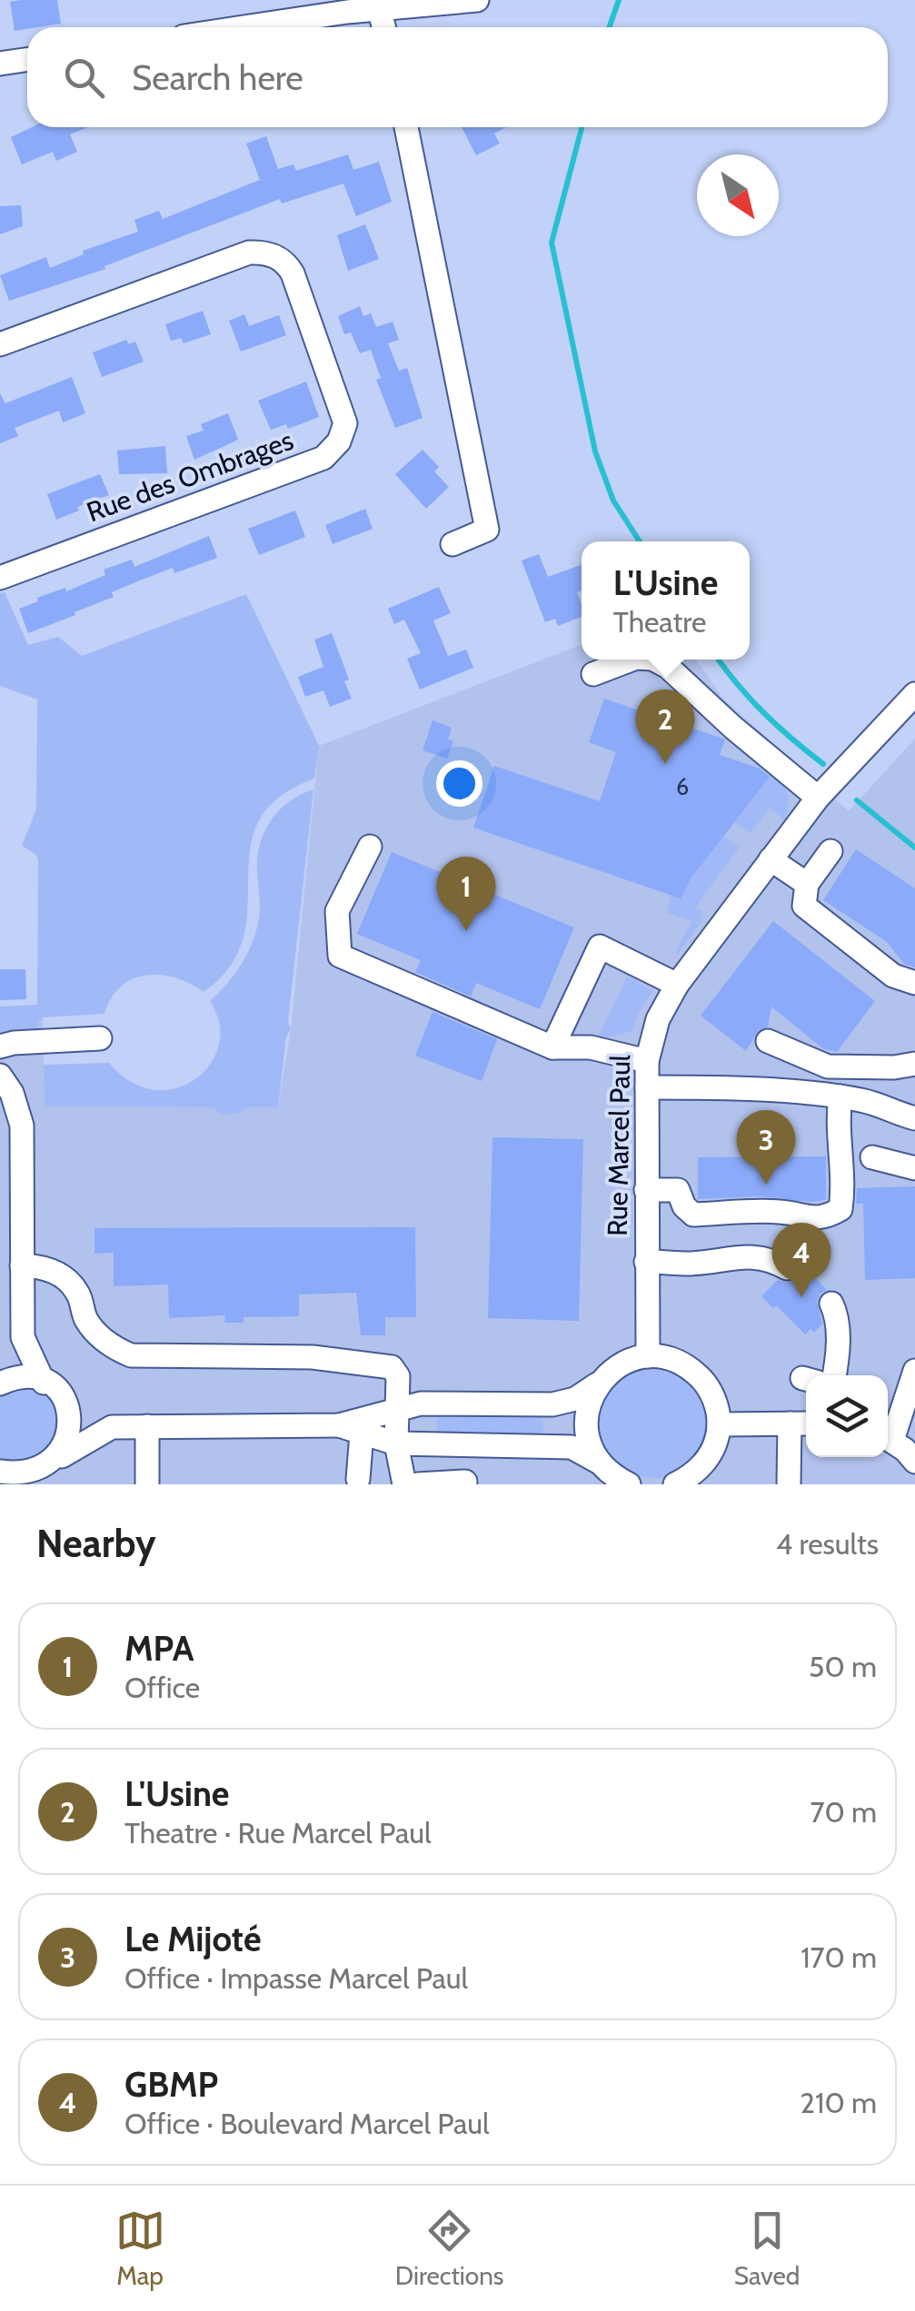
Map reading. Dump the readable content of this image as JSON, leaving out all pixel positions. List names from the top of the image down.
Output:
{
  "streets": {
    "street": ["Rue des Ombrages", "Rue Marcel Paul"]
  },
  "house_numbers": ["6"],
  "north": "bottom right",
  "page": {
    "search": "Search here",
    "popup": ["L'Usine", "Theatre"],
    "pins": [
      "2",
      "1",
      "3",
      "4"
    ],
    "heading": ["Nearby", "4 results"],
    "list": [
      {
        "mark": "1",
        "name": "MPA",
        "note": "Office",
        "value": "50 m"
      },
      {
        "mark": "2",
        "name": "L'Usine",
        "note": "Theatre · Rue Marcel Paul",
        "value": "70 m"
      },
      {
        "mark": "3",
        "name": "Le Mijoté",
        "note": "Office · Impasse Marcel Paul",
        "value": "170 m"
      },
      {
        "mark": "4",
        "name": "GBMP",
        "note": "Office · Boulevard Marcel Paul",
        "value": "210 m"
      }
    ],
    "nav": ["Map", "Directions", "Saved"]
  }
}
